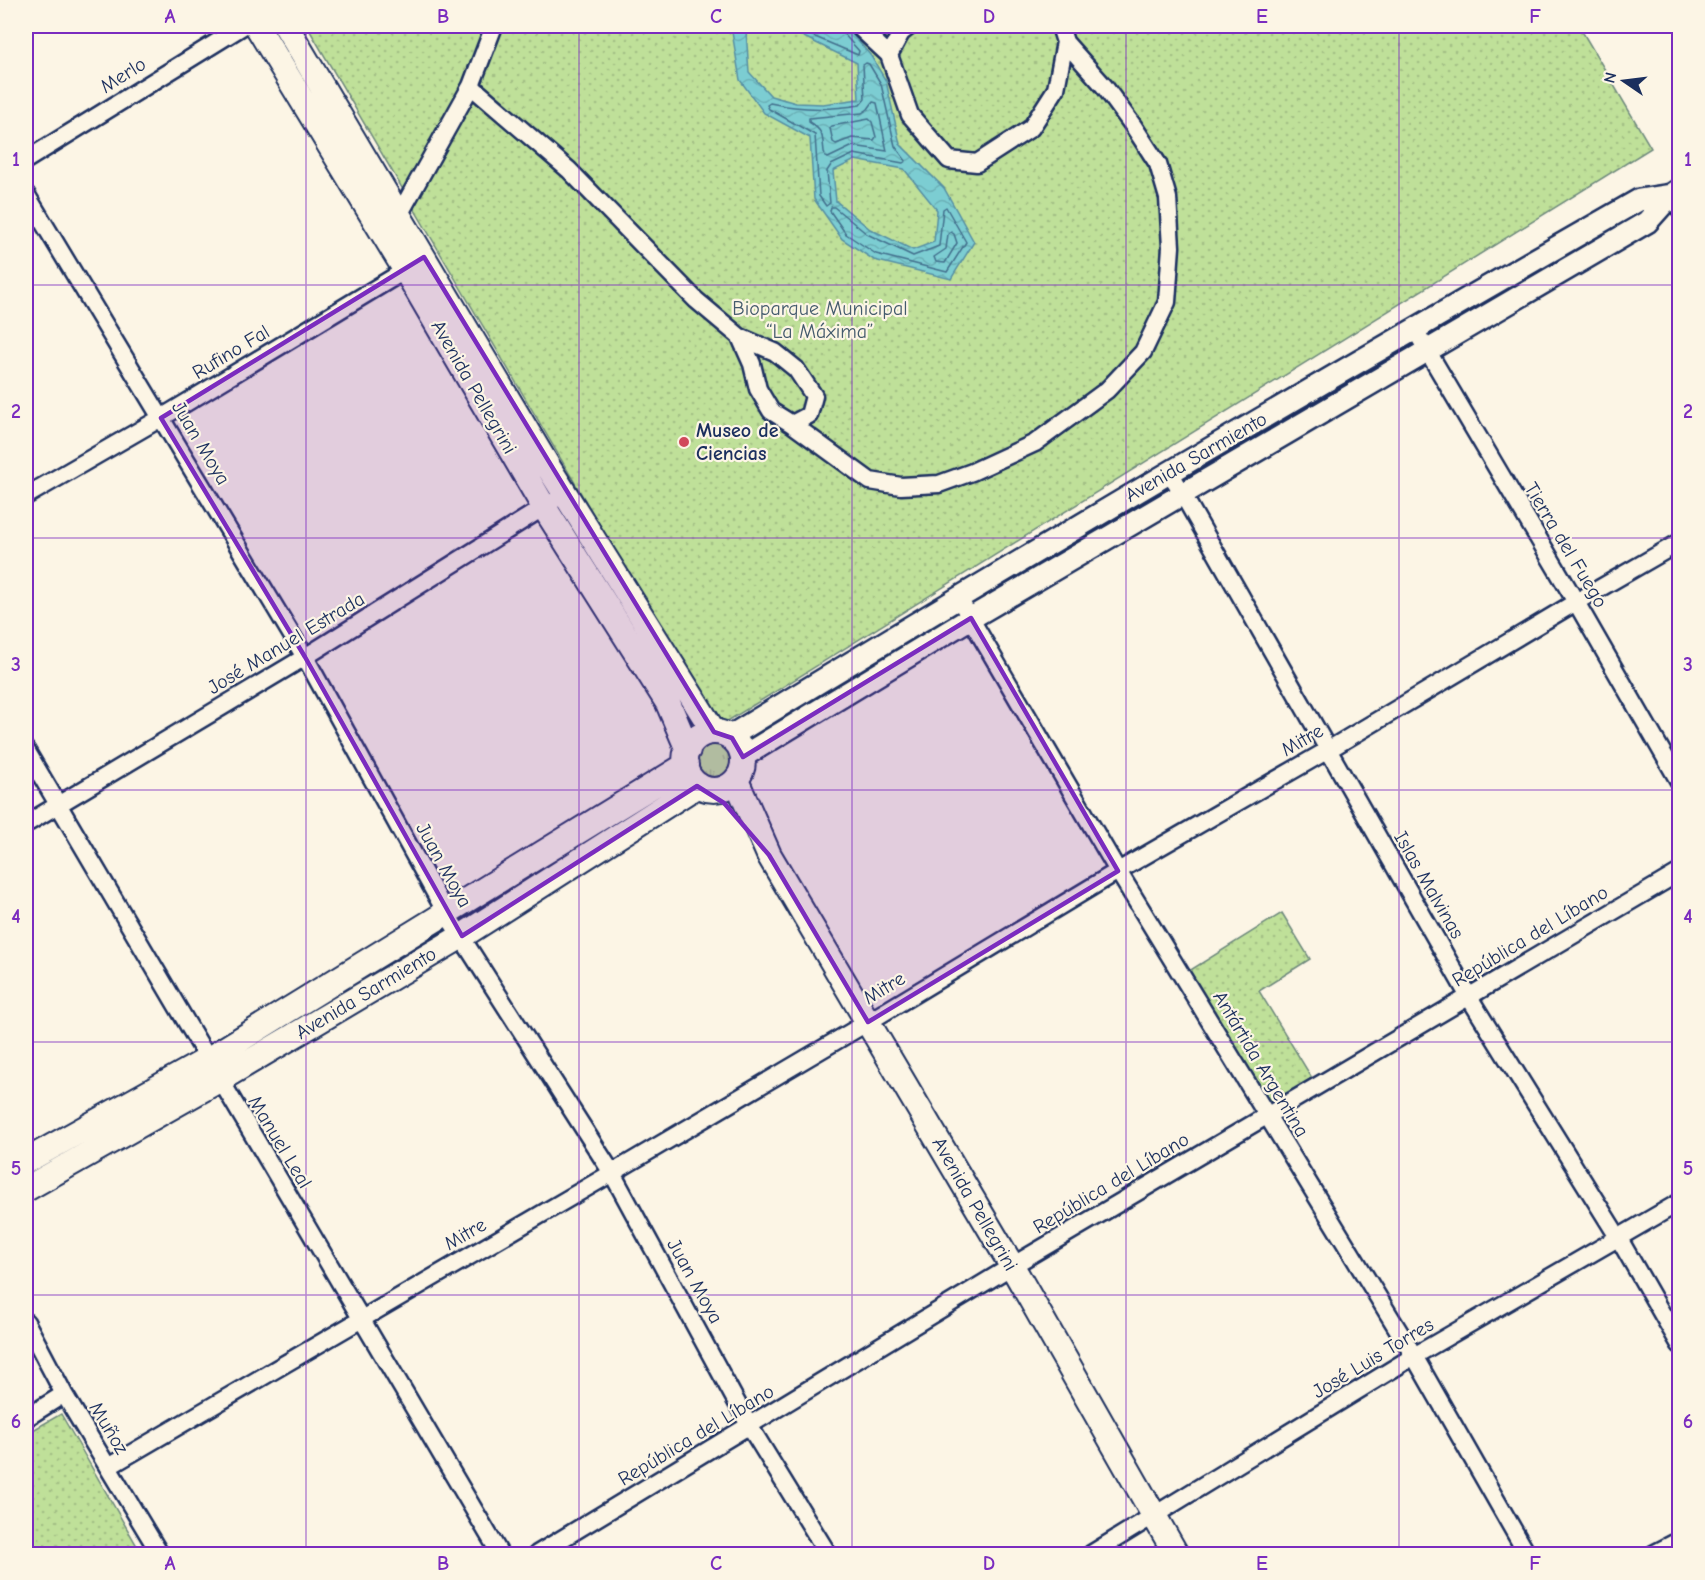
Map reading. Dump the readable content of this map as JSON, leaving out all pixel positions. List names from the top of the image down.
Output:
{
  "streets": {
    "main road": ["Avenida Pellegrini", "Avenida Sarmiento"],
    "street": [
      "Merlo",
      "Rufino Fal",
      "Juan Moya",
      "Tierra del Fuego",
      "José Manuel Estrada",
      "Mitre",
      "Islas Malvinas",
      "República del Líbano",
      "Antártida Argentina",
      "Manuel Leal",
      "José Luis Torres",
      "Muñoz"
    ]
  },
  "crossings": [
    ["Rufino Fal", "Avenida Pellegrini"],
    ["Rufino Fal", "Juan Moya"],
    ["Avenida Pellegrini", "Avenida Sarmiento"],
    ["Avenida Pellegrini", "José Manuel Estrada"],
    ["Avenida Pellegrini", "Mitre"],
    ["Avenida Pellegrini", "República del Líbano"],
    ["Avenida Pellegrini", "José Luis Torres"],
    ["Juan Moya", "Avenida Sarmiento"],
    ["Juan Moya", "José Manuel Estrada"],
    ["Juan Moya", "Mitre"],
    ["Juan Moya", "República del Líbano"],
    ["Avenida Sarmiento", "Tierra del Fuego"],
    ["Avenida Sarmiento", "Islas Malvinas"],
    ["Avenida Sarmiento", "Antártida Argentina"],
    ["Avenida Sarmiento", "Manuel Leal"],
    ["Tierra del Fuego", "Mitre"],
    ["José Manuel Estrada", "Manuel Leal"],
    ["Mitre", "Islas Malvinas"],
    ["Mitre", "Antártida Argentina"],
    ["Mitre", "Manuel Leal"],
    ["Mitre", "Muñoz"],
    ["Islas Malvinas", "República del Líbano"],
    ["Islas Malvinas", "José Luis Torres"],
    ["República del Líbano", "Antártida Argentina"],
    ["Antártida Argentina", "José Luis Torres"]
  ],
  "parks": ["Bioparque Municipal “La Máxima”"],
  "places": ["Museo de Ciencias"],
  "north": "left",
  "grid": {
    "columns": [
      "A",
      "B",
      "C",
      "D",
      "E",
      "F"
    ],
    "rows": [
      "1",
      "2",
      "3",
      "4",
      "5",
      "6"
    ]
  }
}
